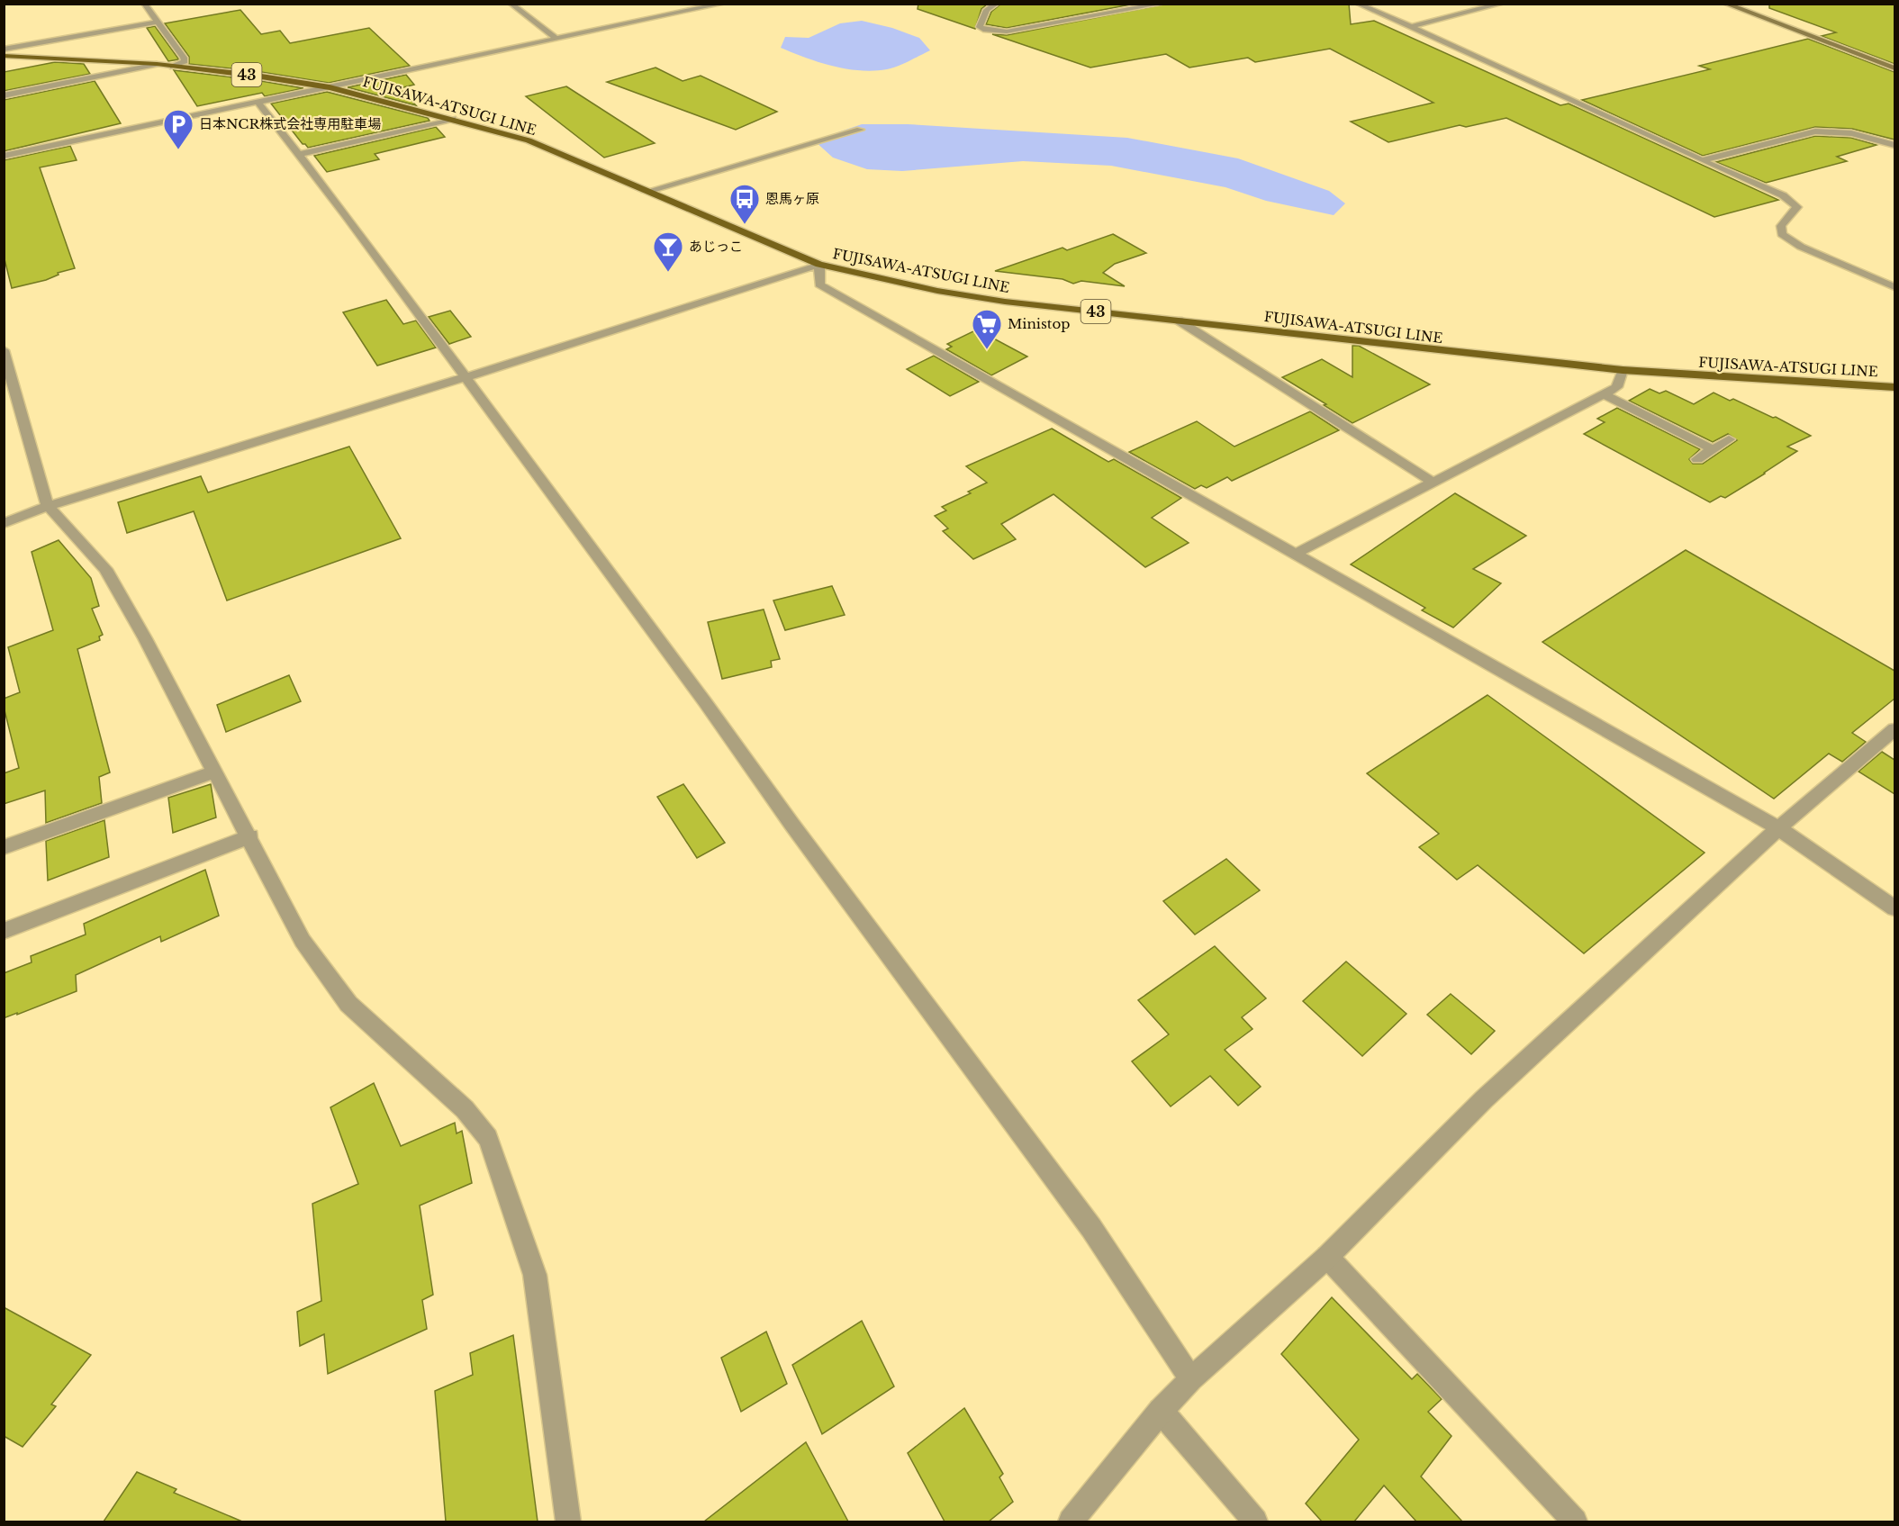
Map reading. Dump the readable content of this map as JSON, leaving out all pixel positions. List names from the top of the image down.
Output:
{
  "streets": {
    "main road": ["43", "FUJISAWA-ATSUGI LINE"]
  },
  "places": {
    "parking": ["日本NCR株式会社専用駐車場"],
    "bus stop": ["恩馬ヶ原"],
    "bar": ["あじっこ"],
    "supermarket": ["Ministop"]
  }
}
